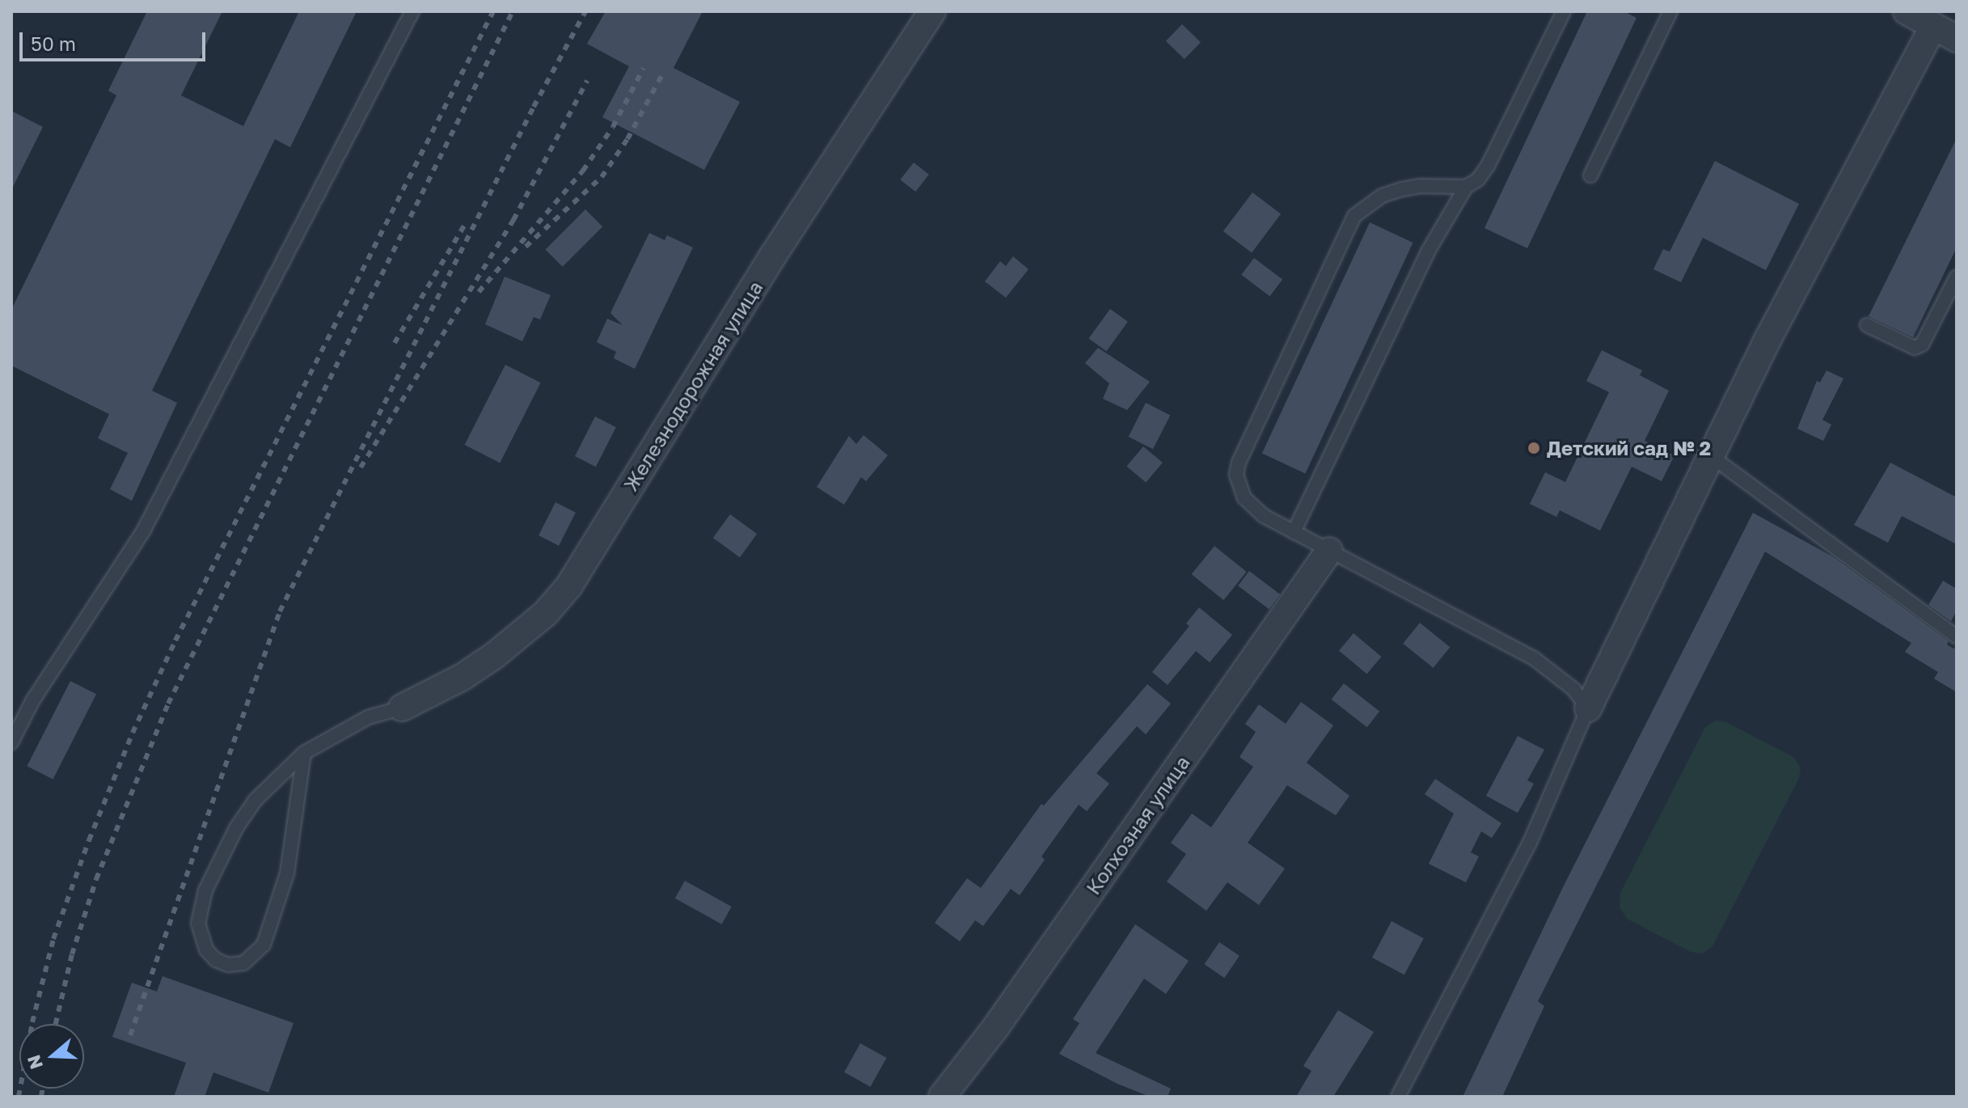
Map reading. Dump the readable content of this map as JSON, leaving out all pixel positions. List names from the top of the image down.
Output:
{
  "streets": {
    "street": ["Железнодорожная улица", "Колхозная улица"]
  },
  "places": ["Детский сад № 2"],
  "scale_bar": "50 m",
  "north": "left"
}
